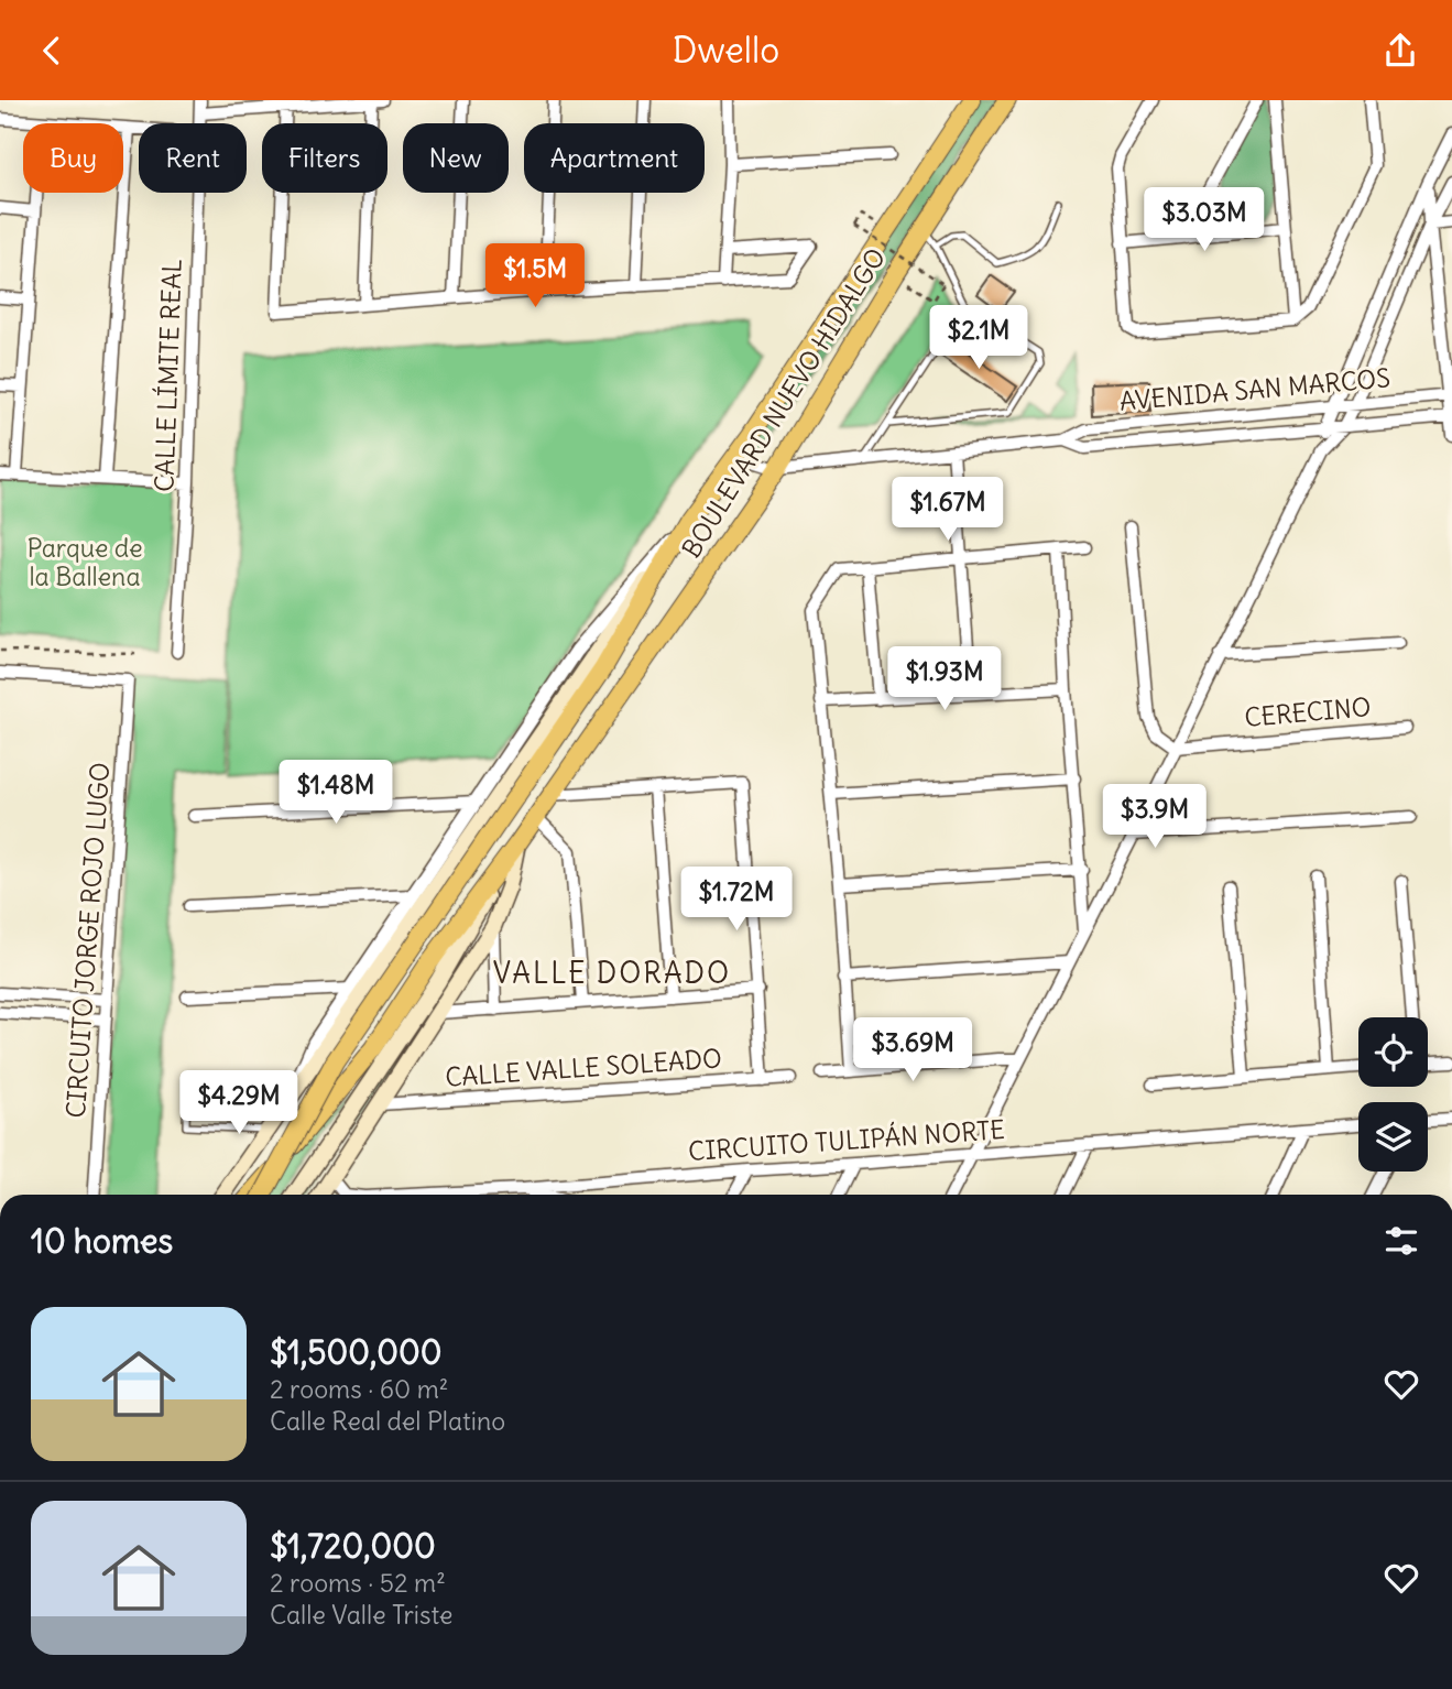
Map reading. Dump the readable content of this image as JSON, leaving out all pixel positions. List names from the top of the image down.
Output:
{
  "streets": {
    "main road": ["BOULEVARD NUEVO HIDALGO"],
    "street": [
      "CALLE LÍMITE REAL",
      "AVENIDA SAN MARCOS",
      "CERECINO",
      "CIRCUITO JORGE ROJO LUGO",
      "CALLE VALLE SOLEADO",
      "CIRCUITO TULIPÁN NORTE"
    ]
  },
  "crossings": [
    ["AVENIDA SAN MARCOS", "BOULEVARD NUEVO HIDALGO"]
  ],
  "districts": ["VALLE DORADO"],
  "parks": ["Parque de la Ballena"],
  "page": {
    "header": "Dwello",
    "chip": [
      "Buy",
      "Rent",
      "Filters",
      "New",
      "Apartment"
    ],
    "price": [
      "$3.03M",
      "$1.5M",
      "$2.1M",
      "$1.67M",
      "$1.93M",
      "$1.48M",
      "$3.9M",
      "$1.72M",
      "$3.69M",
      "$4.29M"
    ],
    "heading": "10 homes",
    "list": [
      {
        "name": "$1,500,000",
        "note": "2 rooms · 60 m² · Calle Real del Platino"
      },
      {
        "name": "$1,720,000",
        "note": "2 rooms · 52 m² · Calle Valle Triste"
      }
    ]
  }
}
